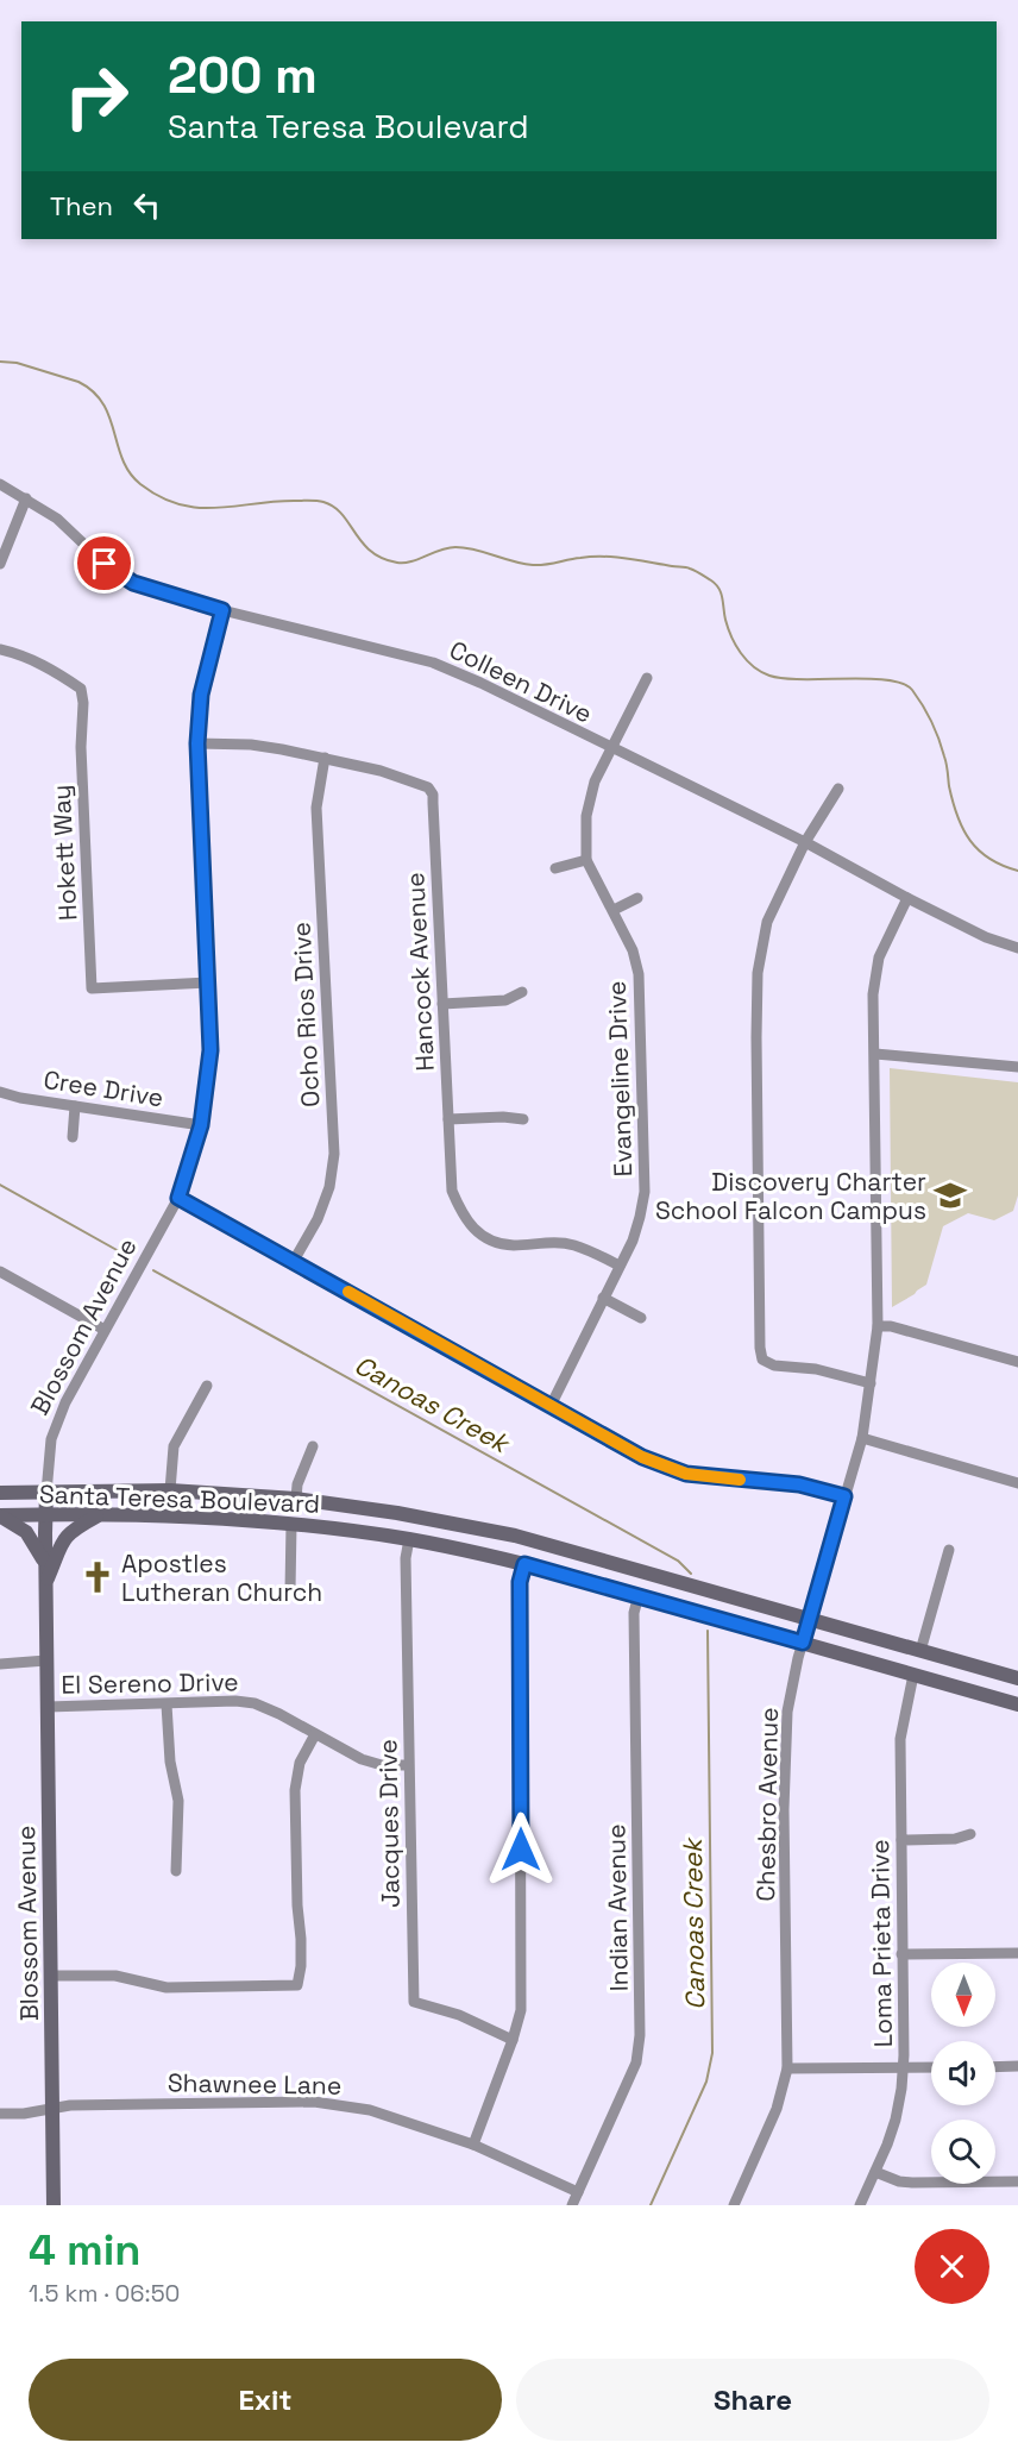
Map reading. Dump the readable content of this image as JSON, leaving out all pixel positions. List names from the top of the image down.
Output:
{
  "streets": {
    "main road": ["Blossom Avenue", "Santa Teresa Boulevard"],
    "street": [
      "Colleen Drive",
      "Hokett Way",
      "Hancock Avenue",
      "Ocho Rios Drive",
      "Evangeline Drive",
      "Cree Drive",
      "El Sereno Drive",
      "Chesbro Avenue",
      "Jacques Drive",
      "Indian Avenue",
      "Loma Prieta Drive",
      "Shawnee Lane"
    ]
  },
  "crossings": [
    ["Colleen Drive", "Evangeline Drive"],
    ["Colleen Drive", "Blossom Avenue"],
    ["Colleen Drive", "Chesbro Avenue"],
    ["Hokett Way", "Blossom Avenue"],
    ["Hancock Avenue", "Ocho Rios Drive"],
    ["Hancock Avenue", "Evangeline Drive"],
    ["Hancock Avenue", "Blossom Avenue"],
    ["Cree Drive", "Blossom Avenue"],
    ["Blossom Avenue", "Santa Teresa Boulevard"],
    ["Blossom Avenue", "El Sereno Drive"],
    ["Blossom Avenue", "Shawnee Lane"],
    ["Santa Teresa Boulevard", "Chesbro Avenue"],
    ["Santa Teresa Boulevard", "Jacques Drive"],
    ["Santa Teresa Boulevard", "Indian Avenue"],
    ["Santa Teresa Boulevard", "Loma Prieta Drive"],
    ["El Sereno Drive", "Jacques Drive"],
    ["Indian Avenue", "Shawnee Lane"]
  ],
  "water": ["Canoas Creek"],
  "places": {
    "school or university": ["Discovery Charter School Falcon Campus"],
    "church": ["Apostles Lutheran Church"]
  },
  "north": "bottom",
  "page": {
    "turn": ["200 m", "Santa Teresa Boulevard"],
    "then": "Then",
    "heading": ["4 min", "1.5 km · 06:50"],
    "buttons": ["Exit", "Share"]
  }
}
